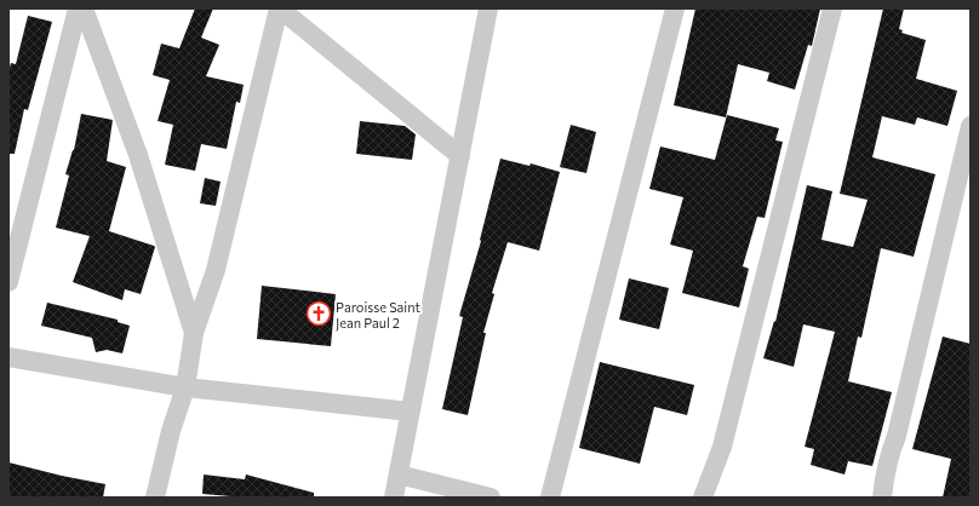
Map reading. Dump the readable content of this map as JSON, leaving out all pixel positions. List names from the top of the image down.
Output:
{
  "places": {
    "church": ["Paroisse Saint Jean Paul 2"]
  }
}
